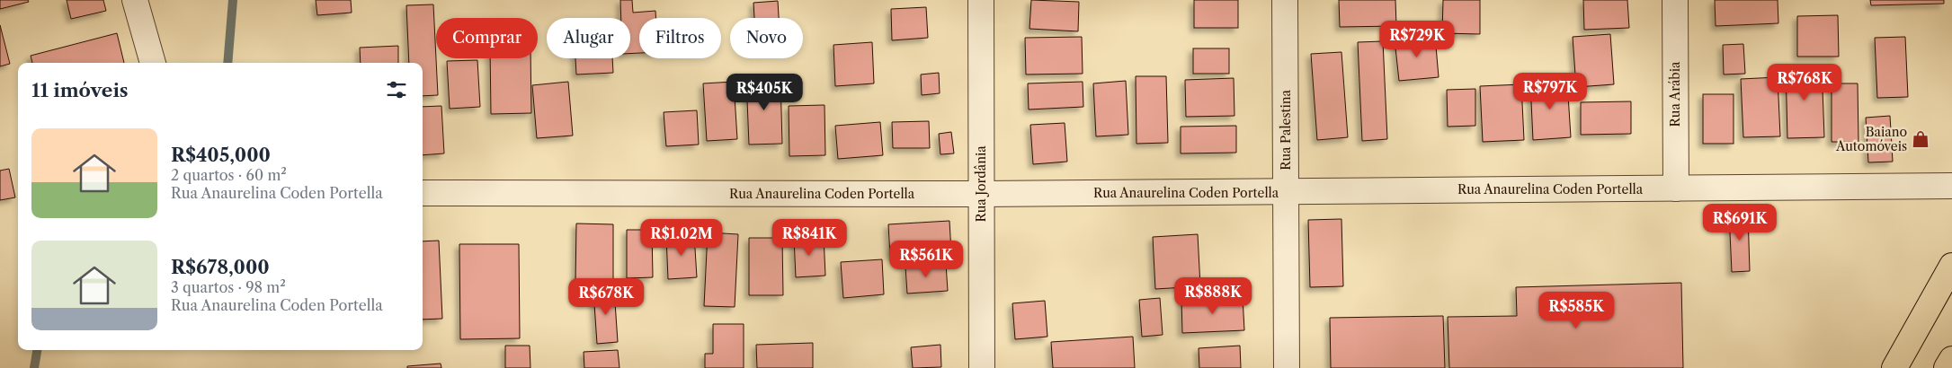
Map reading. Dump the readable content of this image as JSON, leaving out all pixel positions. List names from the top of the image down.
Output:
{
  "streets": {
    "street": [
      "Rua Arábia",
      "Rua Palestina",
      "Rua Jordânia",
      "Rua Anaurelina Coden Portella"
    ]
  },
  "crossings": [
    ["Rua Arábia", "Rua Anaurelina Coden Portella"],
    ["Rua Palestina", "Rua Anaurelina Coden Portella"],
    ["Rua Jordânia", "Rua Anaurelina Coden Portella"]
  ],
  "places": {
    "shop": ["Baiano Automóveis"]
  },
  "page": {
    "chip": [
      "Comprar",
      "Alugar",
      "Filtros",
      "Novo"
    ],
    "price": [
      "R$729K",
      "R$768K",
      "R$797K",
      "R$405K",
      "R$691K",
      "R$1.02M",
      "R$841K",
      "R$561K",
      "R$888K",
      "R$678K",
      "R$585K"
    ],
    "heading": "11 imóveis",
    "list": [
      {
        "name": "R$405,000",
        "note": "2 quartos · 60 m² · Rua Anaurelina Coden Portella"
      },
      {
        "name": "R$678,000",
        "note": "3 quartos · 98 m² · Rua Anaurelina Coden Portella"
      }
    ]
  }
}
